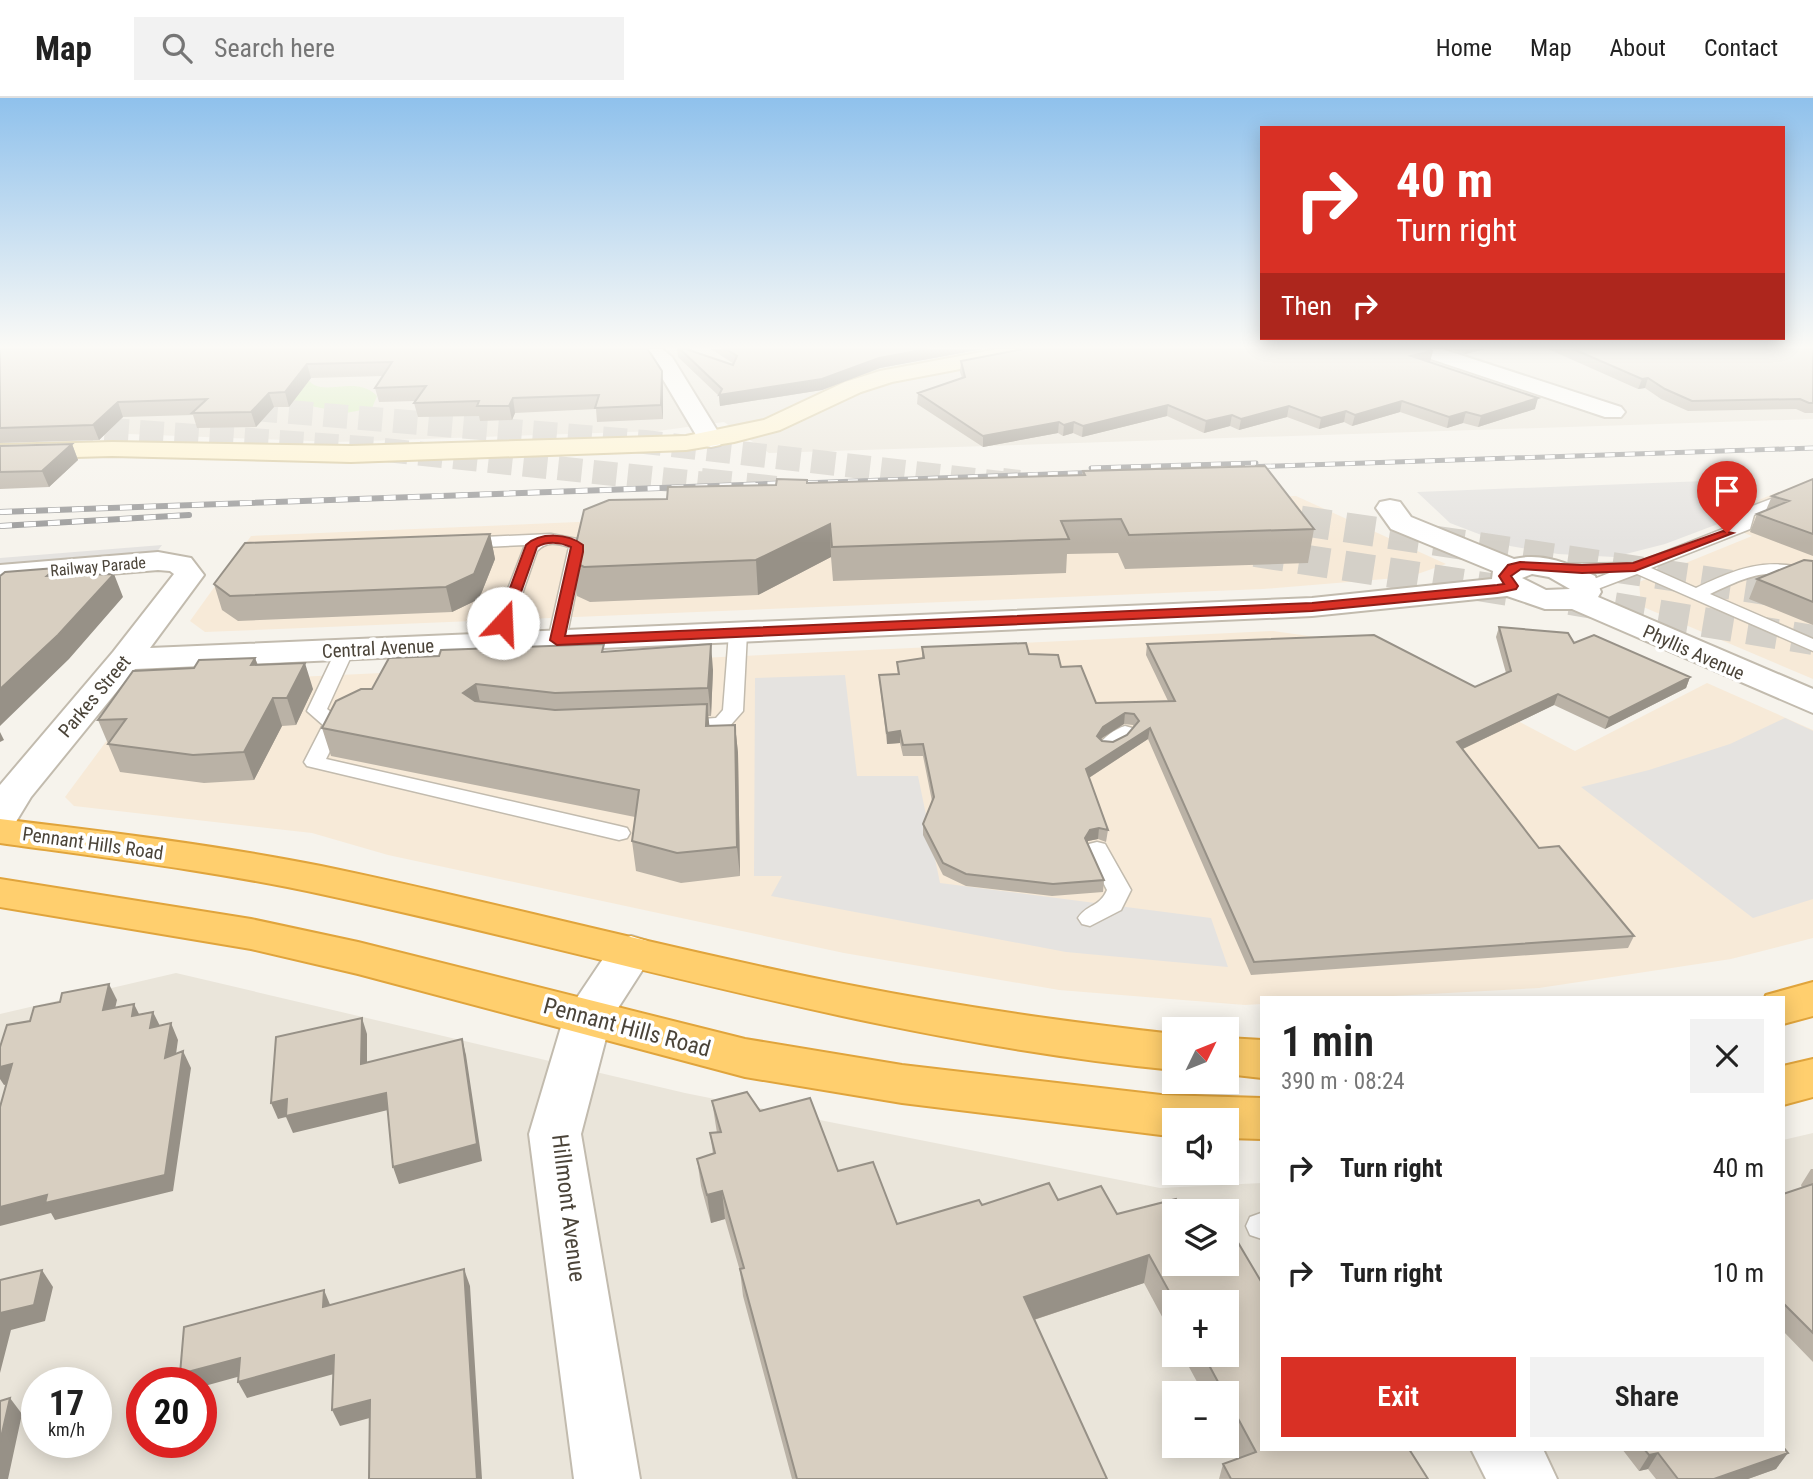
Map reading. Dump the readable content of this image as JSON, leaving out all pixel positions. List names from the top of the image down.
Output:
{
  "streets": {
    "highway": ["Pennant Hills Road"],
    "street": [
      "Railway Parade",
      "Central Avenue",
      "Phyllis Avenue",
      "Parkes Street",
      "Hillmont Avenue"
    ]
  },
  "crossings": [
    ["Railway Parade", "Parkes Street"],
    ["Central Avenue", "Parkes Street"],
    ["Pennant Hills Road", "Hillmont Avenue"]
  ],
  "north": "top right",
  "page": {
    "header": "Map",
    "search": "Search here",
    "nav": [
      "Home",
      "Map",
      "About",
      "Contact"
    ],
    "turn": ["40 m", "Turn right"],
    "then": "Then",
    "heading": ["1 min", "390 m · 08:24"],
    "map_buttons": ["+", "−"],
    "list": [
      {
        "name": "Turn right",
        "value": "40 m"
      },
      {
        "name": "Turn right",
        "value": "10 m"
      }
    ],
    "buttons": ["Exit", "Share"],
    "speed": "17 km/h",
    "limit": "20"
  }
}
